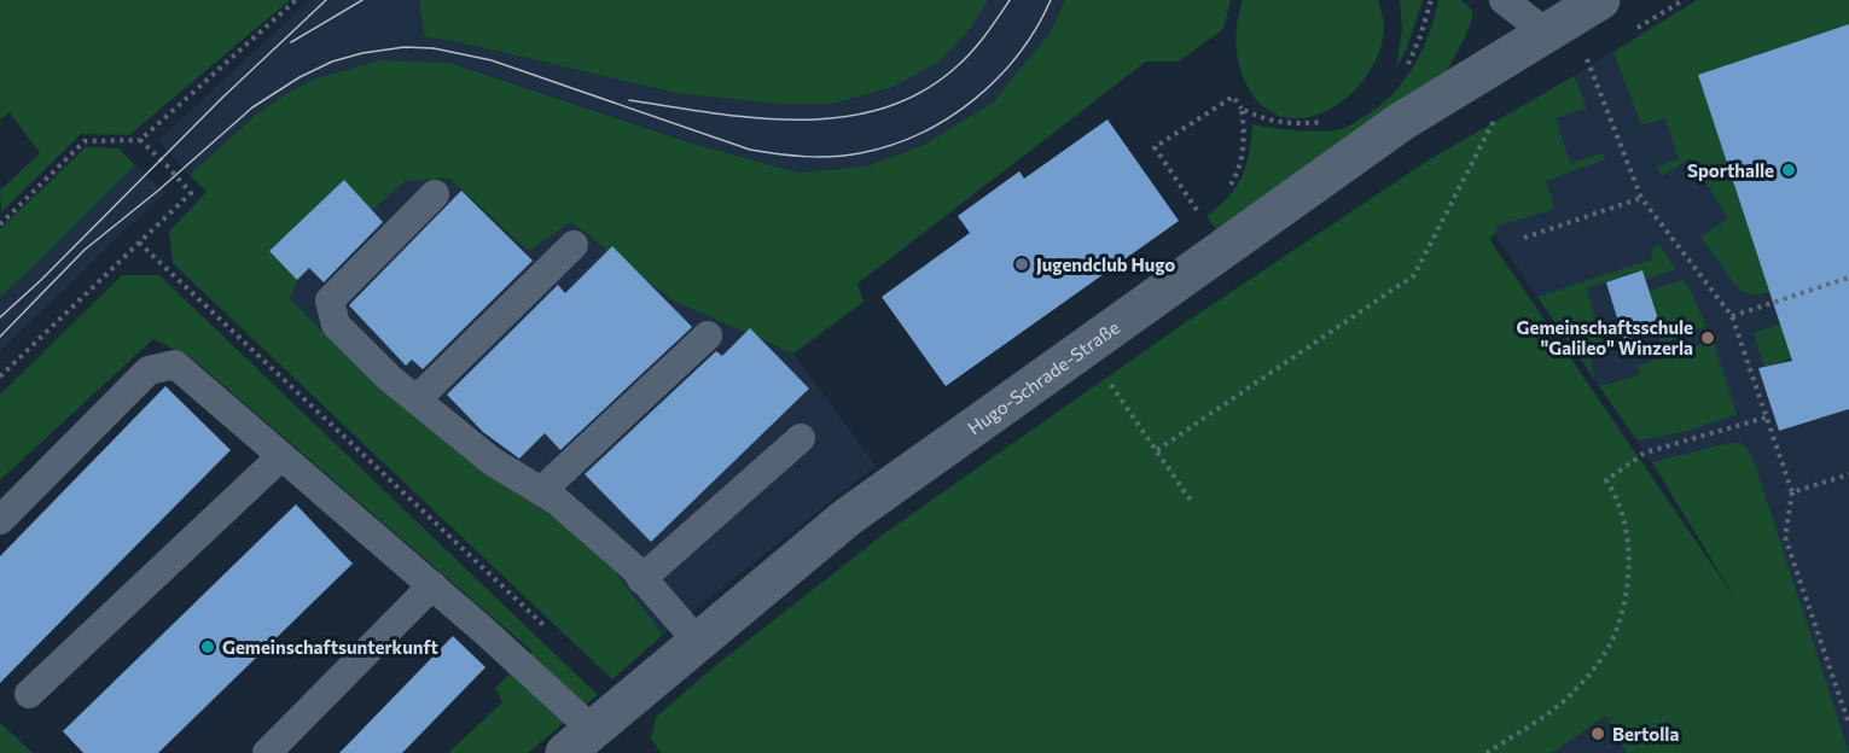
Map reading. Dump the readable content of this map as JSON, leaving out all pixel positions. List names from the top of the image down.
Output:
{
  "streets": {
    "street": ["Hugo-Schrade-Straße"]
  },
  "places": [
    "Sporthalle",
    "Jugendclub Hugo",
    "Gemeinschaftsschule \"Galileo\" Winzerla",
    "Gemeinschaftsunterkunft",
    "Bertolla"
  ]
}
